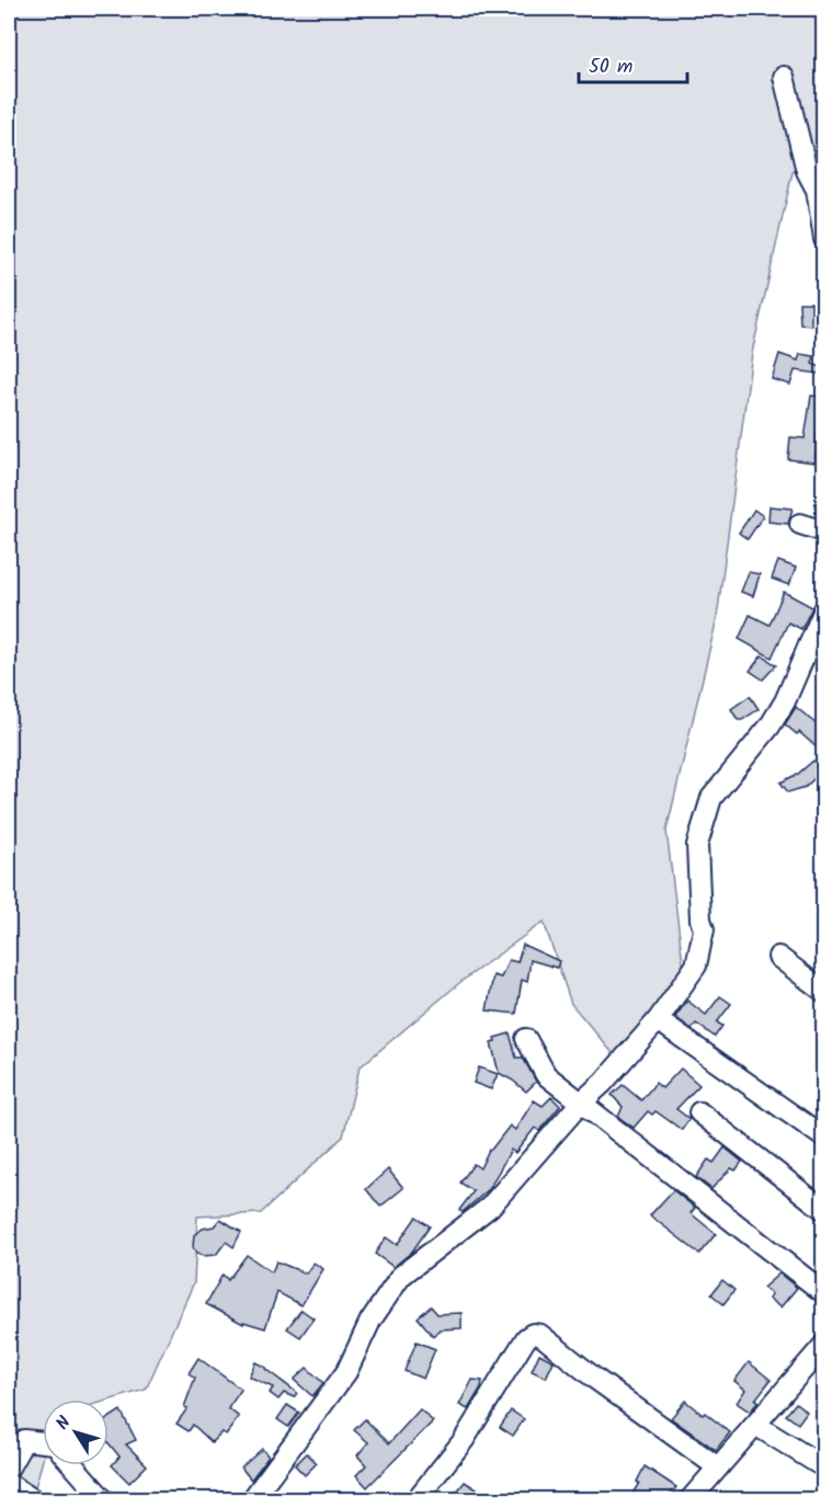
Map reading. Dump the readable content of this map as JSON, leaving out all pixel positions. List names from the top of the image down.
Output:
{
  "scale_bar": "50 m",
  "north": "top left"
}
